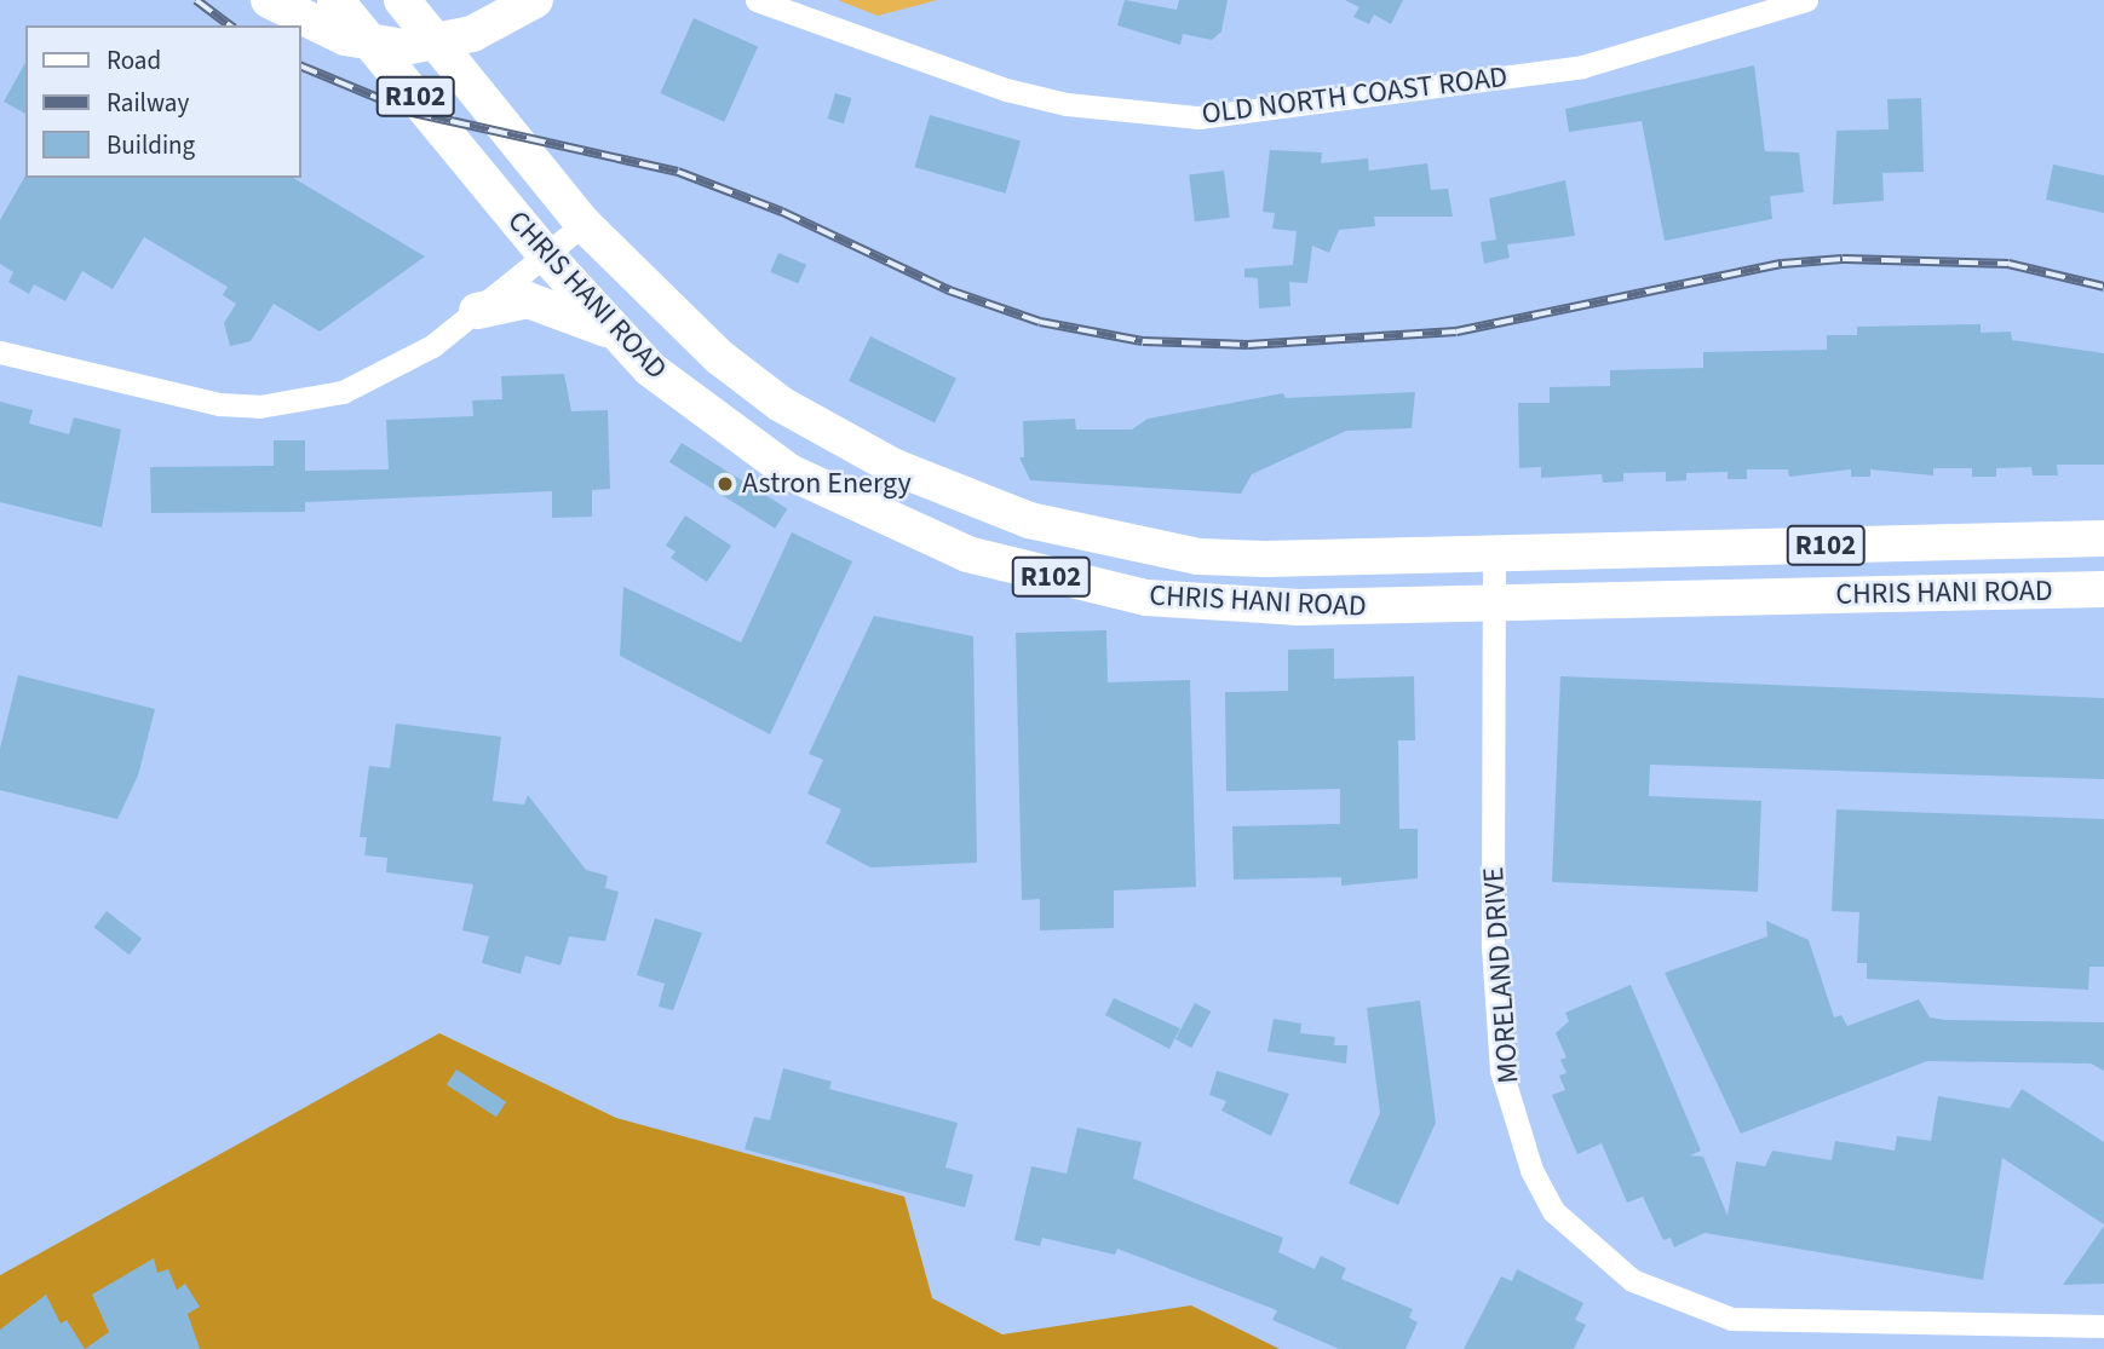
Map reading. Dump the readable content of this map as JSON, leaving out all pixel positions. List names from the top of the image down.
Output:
{
  "streets": {
    "main road": ["R102", "CHRIS HANI ROAD"],
    "street": ["OLD NORTH COAST ROAD", "MORELAND DRIVE"]
  },
  "crossings": [
    ["CHRIS HANI ROAD", "MORELAND DRIVE"]
  ],
  "places": ["Astron Energy"],
  "legend": ["Road", "Railway", "Building"]
}
